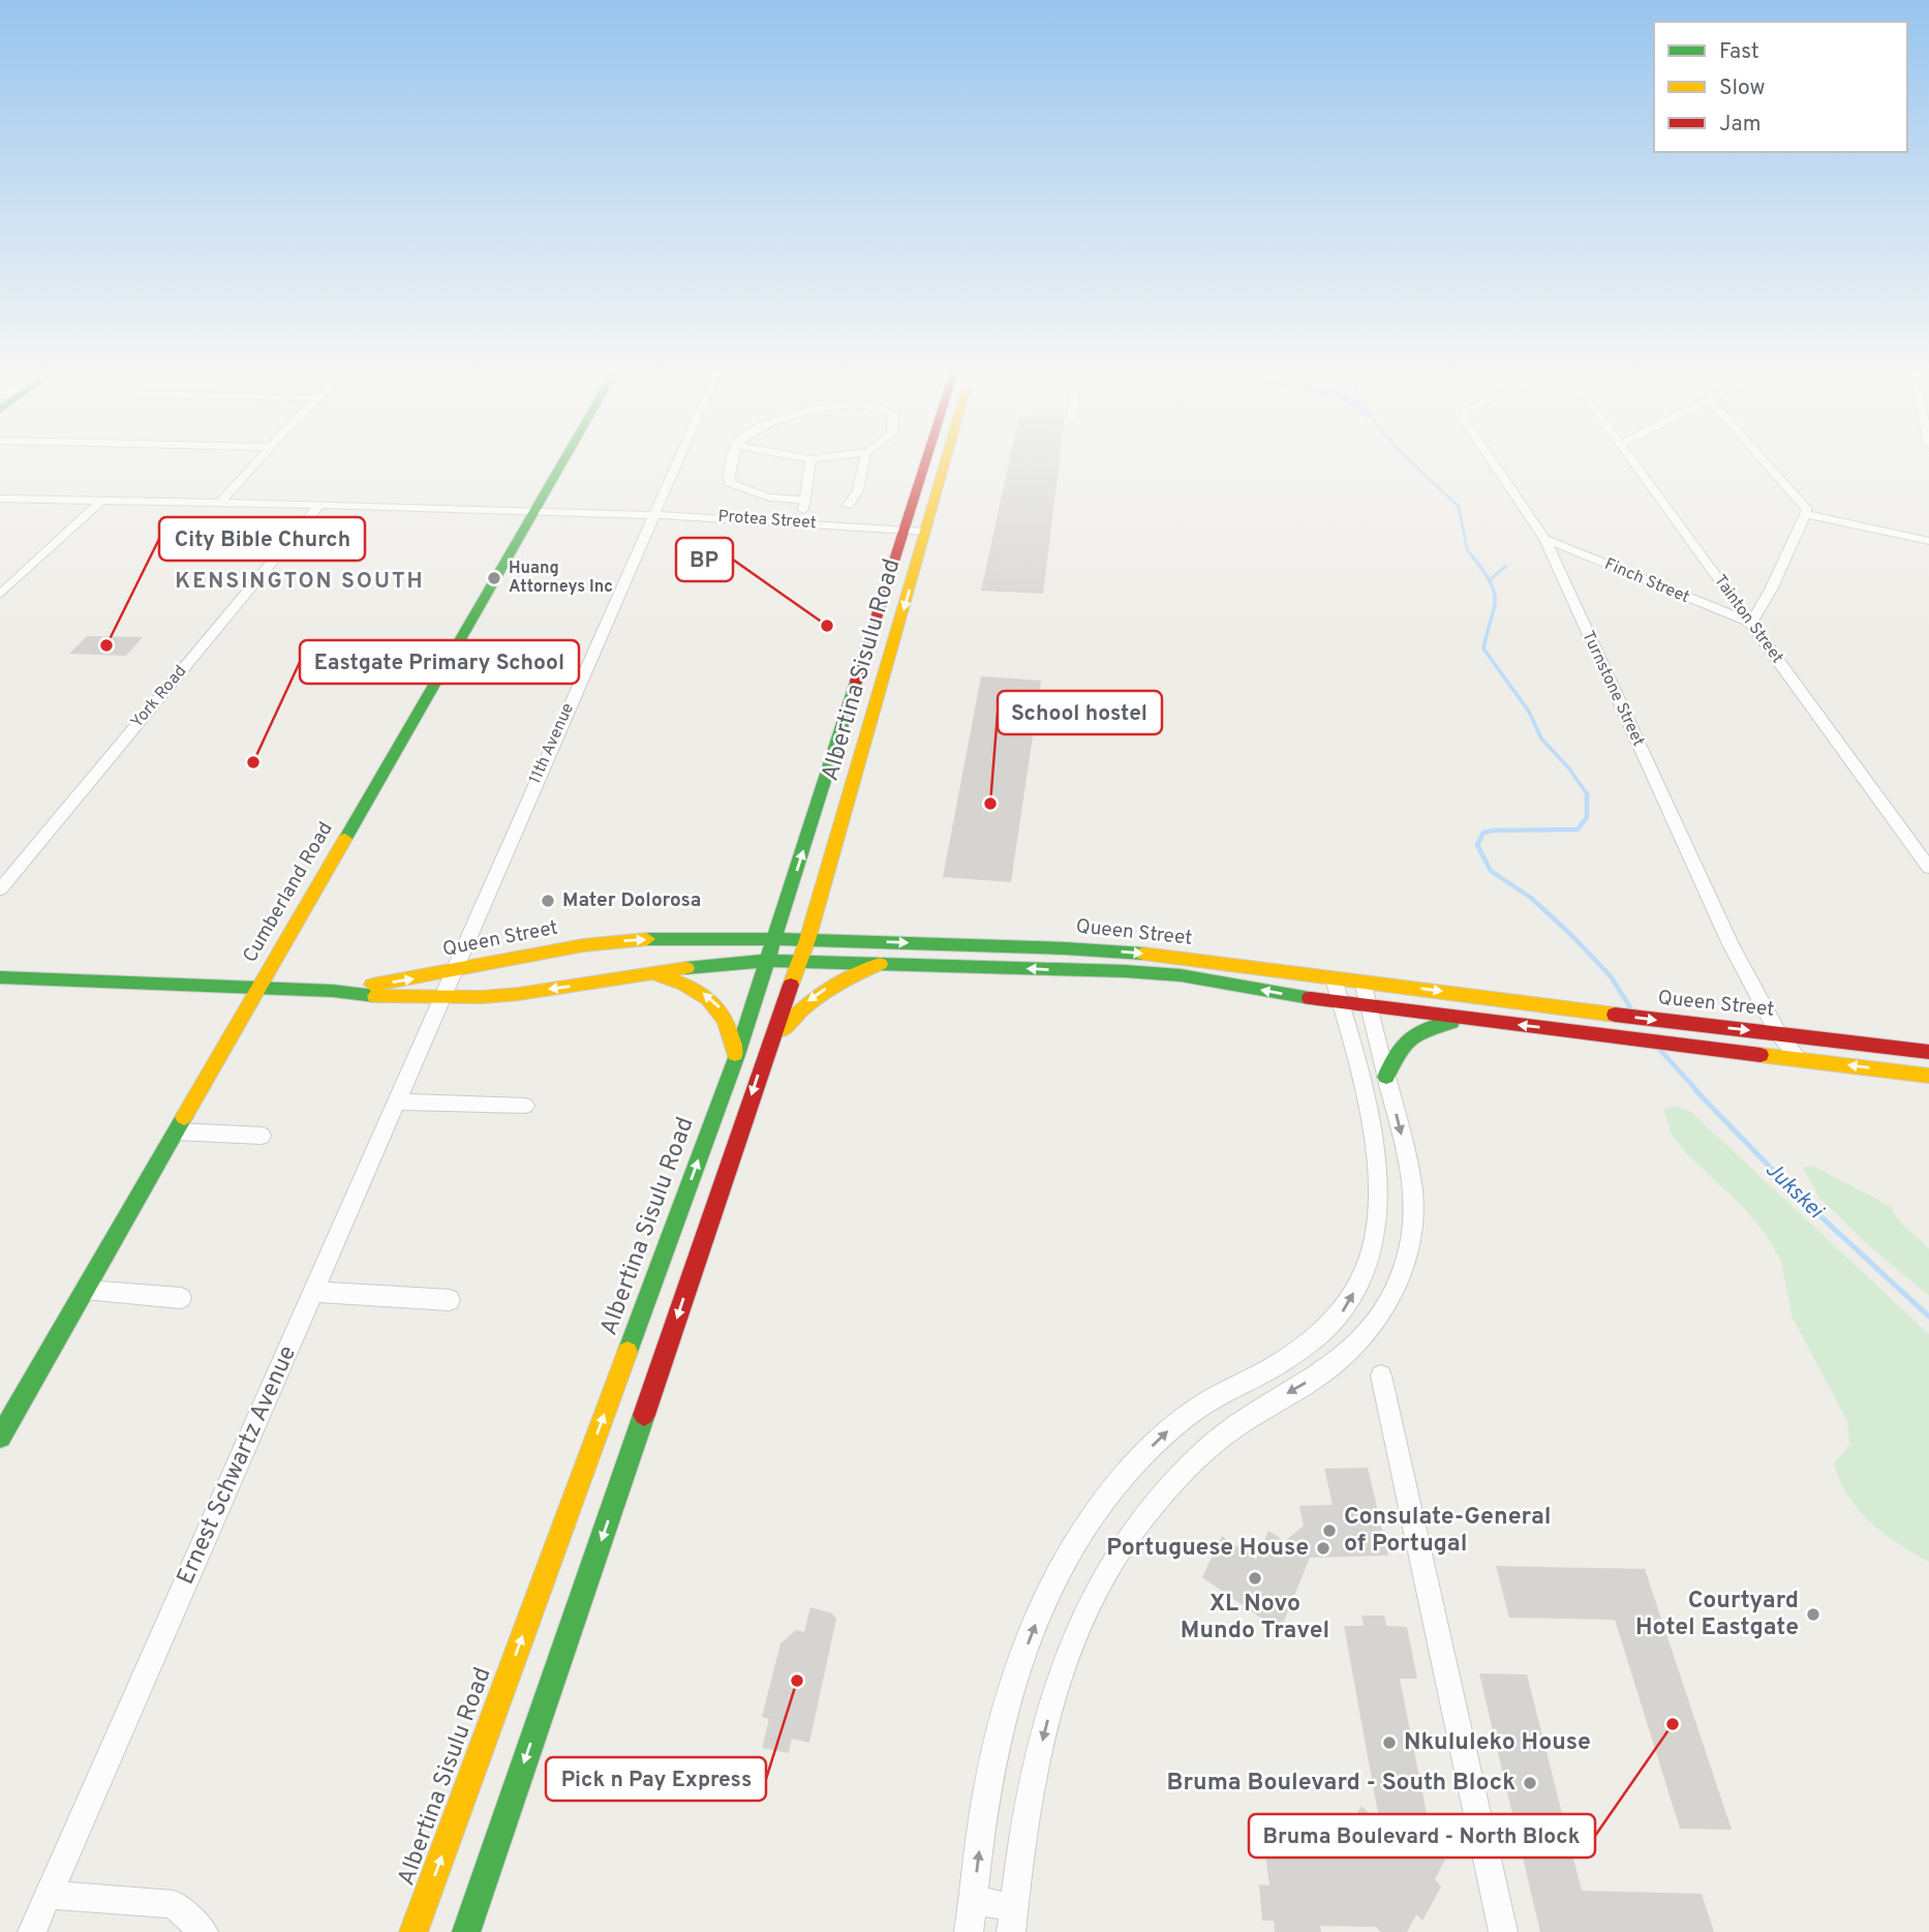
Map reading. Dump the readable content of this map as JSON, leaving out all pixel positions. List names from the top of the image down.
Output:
{
  "streets": {
    "main road": ["Albertina Sisulu Road", "Cumberland Road", "Queen Street"],
    "street": [
      "Protea Street",
      "Finch Street",
      "Tainton Street",
      "Turnstone Street",
      "York Road",
      "11th Avenue",
      "Ernest Schwartz Avenue"
    ]
  },
  "crossings": [
    ["Protea Street", "Albertina Sisulu Road"],
    ["Protea Street", "York Road"],
    ["Protea Street", "11th Avenue"],
    ["Protea Street", "Cumberland Road"],
    ["Finch Street", "Tainton Street"],
    ["Finch Street", "Turnstone Street"],
    ["Albertina Sisulu Road", "Queen Street"],
    ["Turnstone Street", "Queen Street"],
    ["11th Avenue", "Queen Street"],
    ["11th Avenue", "Ernest Schwartz Avenue"],
    ["Cumberland Road", "Queen Street"],
    ["Queen Street", "Ernest Schwartz Avenue"]
  ],
  "districts": ["KENSINGTON SOUTH"],
  "water": ["Jukskei"],
  "places": [
    "Huang Attorneys Inc",
    "BP",
    "City Bible Church",
    "Eastgate Primary School",
    "School hostel",
    "Mater Dolorosa",
    "Consulate-General of Portugal",
    "Portuguese House",
    "XL Novo Mundo Travel",
    "Courtyard Hotel Eastgate",
    "Pick n Pay Express",
    "Bruma Boulevard - North Block",
    "Nkululeko House",
    "Bruma Boulevard - South Block"
  ],
  "legend": ["Fast", "Slow", "Jam"]
}
